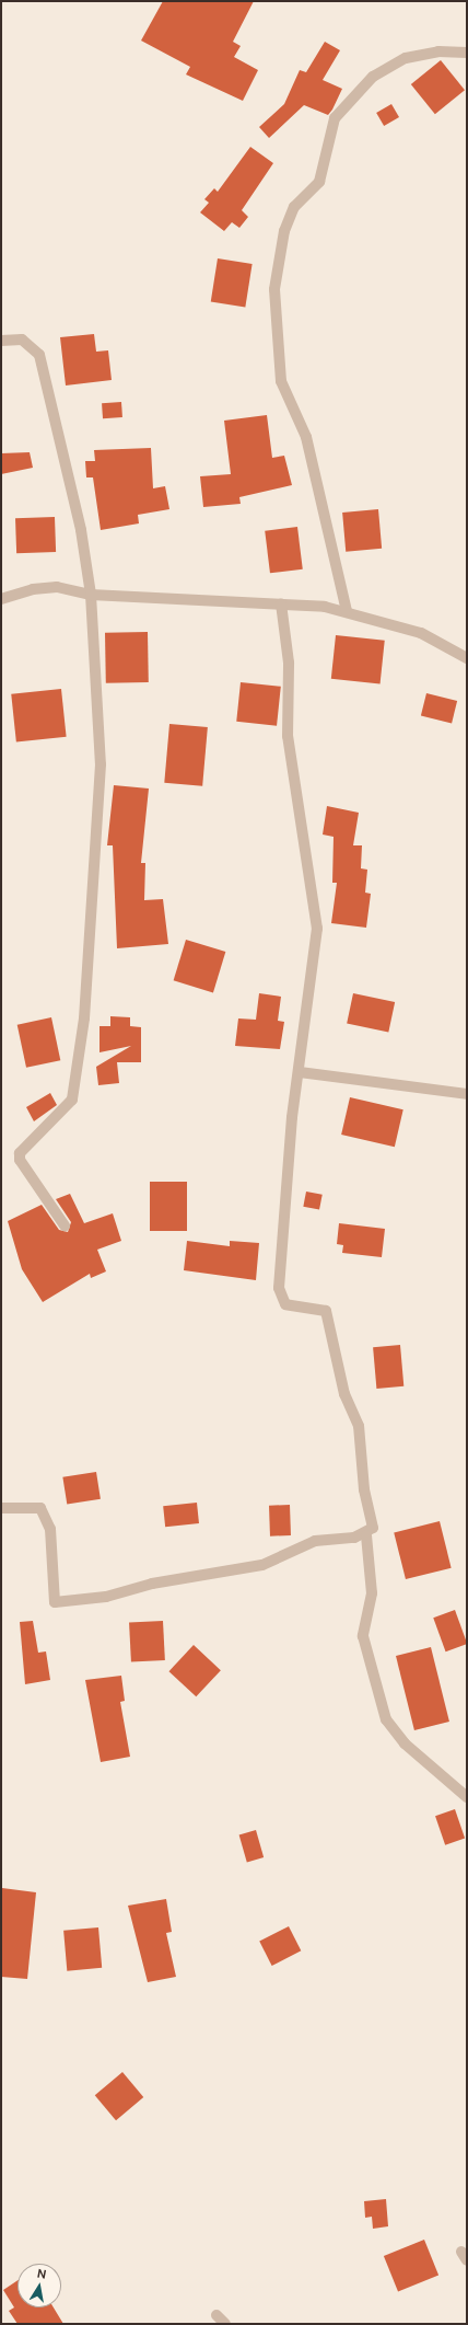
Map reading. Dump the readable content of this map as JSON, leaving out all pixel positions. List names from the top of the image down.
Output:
{
  "north": "top"
}
